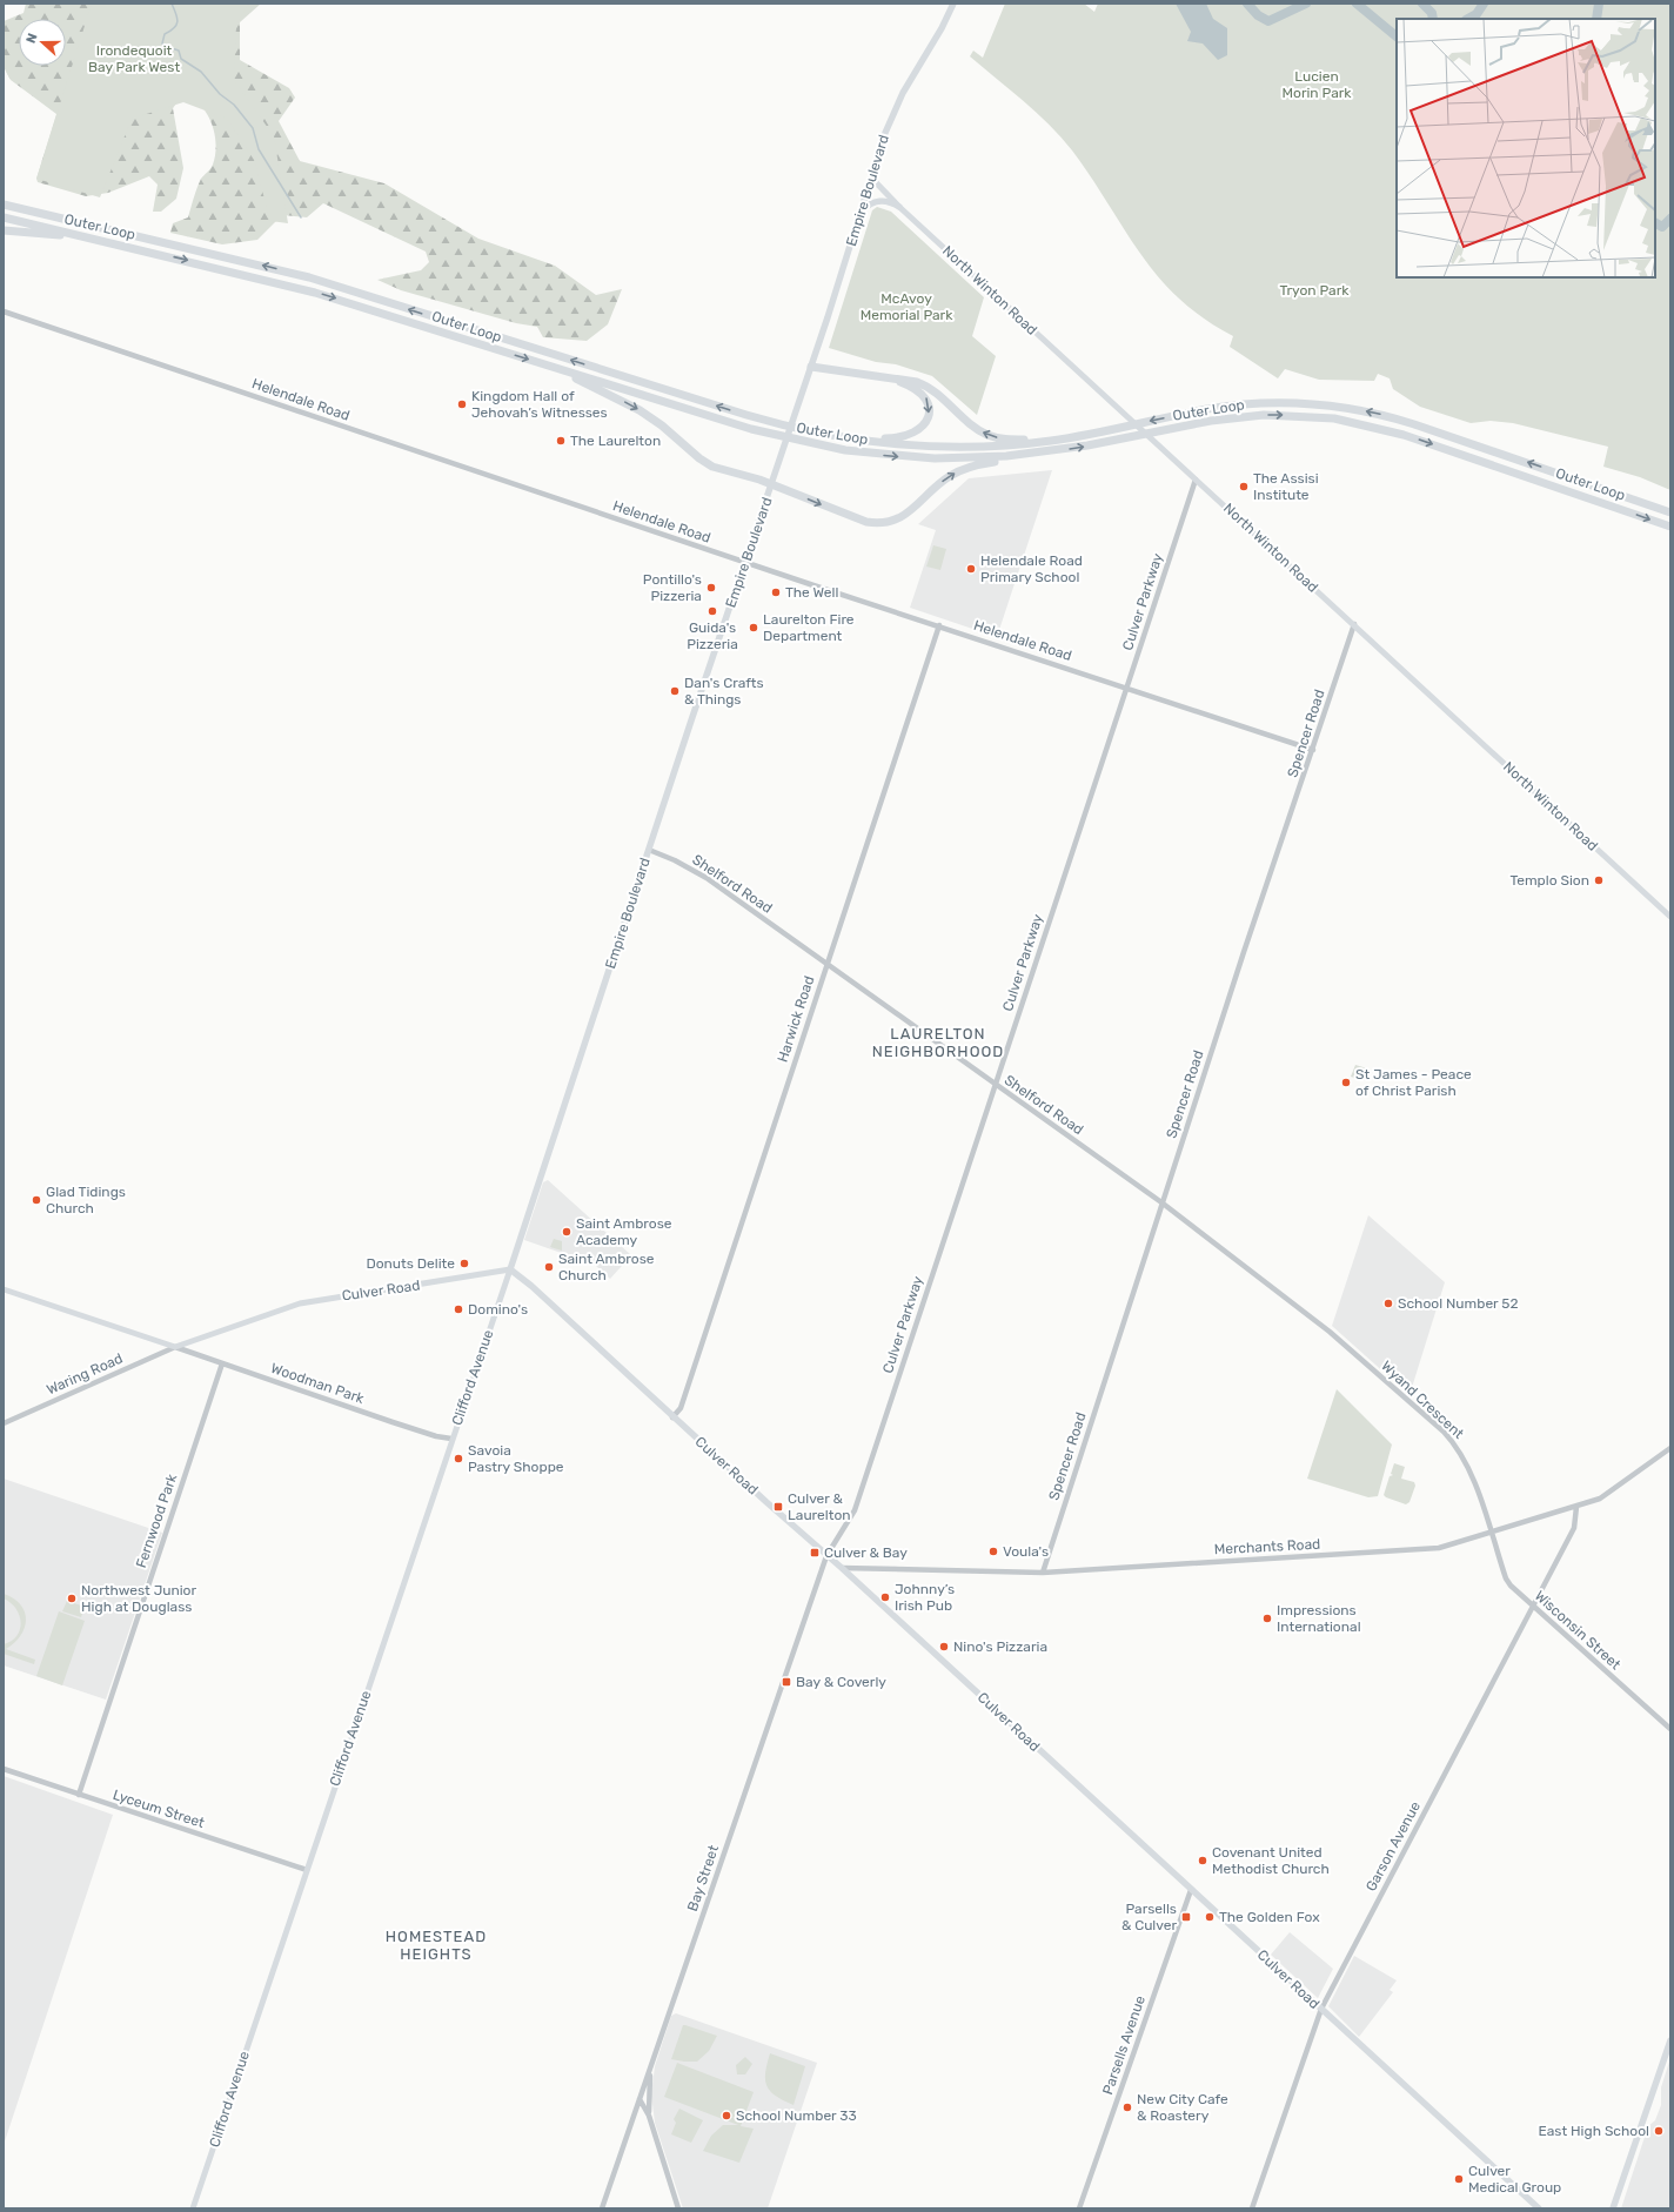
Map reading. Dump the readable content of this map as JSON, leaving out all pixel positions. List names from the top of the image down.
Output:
{
  "streets": {
    "highway": ["Outer Loop"],
    "main road": [
      "Empire Boulevard",
      "North Winton Road",
      "Culver Road",
      "Clifford Avenue"
    ],
    "street": [
      "Helendale Road",
      "Culver Parkway",
      "Spencer Road",
      "Shelford Road",
      "Harwick Road",
      "Waring Road",
      "Woodman Park",
      "Wyand Crescent",
      "Fernwood Park",
      "Merchants Road",
      "Wisconsin Street",
      "Lyceum Street",
      "Garson Avenue",
      "Bay Street",
      "Parsells Avenue"
    ]
  },
  "crossings": [
    ["Empire Boulevard", "North Winton Road"],
    ["Empire Boulevard", "Helendale Road"],
    ["Empire Boulevard", "Shelford Road"],
    ["Empire Boulevard", "Culver Road"],
    ["Empire Boulevard", "Clifford Avenue"],
    ["North Winton Road", "Culver Parkway"],
    ["North Winton Road", "Spencer Road"],
    ["Helendale Road", "Culver Parkway"],
    ["Helendale Road", "Spencer Road"],
    ["Helendale Road", "Harwick Road"],
    ["Culver Parkway", "Shelford Road"],
    ["Culver Parkway", "Culver Road"],
    ["Culver Parkway", "Bay Street"],
    ["Spencer Road", "Shelford Road"],
    ["Spencer Road", "Merchants Road"],
    ["Shelford Road", "Harwick Road"],
    ["Shelford Road", "Wyand Crescent"],
    ["Harwick Road", "Culver Road"],
    ["Culver Road", "Waring Road"],
    ["Culver Road", "Clifford Avenue"],
    ["Culver Road", "Woodman Park"],
    ["Culver Road", "Merchants Road"],
    ["Culver Road", "Garson Avenue"],
    ["Culver Road", "Bay Street"],
    ["Culver Road", "Parsells Avenue"],
    ["Waring Road", "Woodman Park"],
    ["Clifford Avenue", "Woodman Park"],
    ["Clifford Avenue", "Lyceum Street"],
    ["Woodman Park", "Fernwood Park"],
    ["Wyand Crescent", "Merchants Road"],
    ["Wyand Crescent", "Wisconsin Street"],
    ["Fernwood Park", "Lyceum Street"],
    ["Merchants Road", "Wisconsin Street"],
    ["Merchants Road", "Garson Avenue"],
    ["Wisconsin Street", "Garson Avenue"]
  ],
  "districts": ["LAURELTON NEIGHBORHOOD", "HOMESTEAD HEIGHTS"],
  "parks": [
    "Irondequoit Bay Park West",
    "Lucien Morin Park",
    "Tryon Park",
    "McAvoy Memorial Park"
  ],
  "places": {
    "other": [
      "Kingdom Hall of Jehovah’s Witnesses",
      "The Laurelton",
      "The Assisi Institute",
      "Helendale Road Primary School",
      "Pontillo's Pizzeria",
      "The Well",
      "Guida's Pizzeria",
      "Laurelton Fire Department",
      "Dan's Crafts & Things",
      "Templo Sion",
      "St James - Peace of Christ Parish",
      "Glad Tidings Church",
      "Saint Ambrose Academy",
      "Donuts Delite",
      "Saint Ambrose Church",
      "School Number 52",
      "Domino's",
      "Savoia Pastry Shoppe",
      "Voula's",
      "Johnny’s Irish Pub",
      "Northwest Junior High at Douglass",
      "Impressions International",
      "Nino's Pizzaria",
      "Covenant United Methodist Church",
      "The Golden Fox",
      "New City Cafe & Roastery",
      "School Number 33",
      "East High School",
      "Culver Medical Group"
    ],
    "transit": [
      "Culver & Laurelton",
      "Culver & Bay",
      "Bay & Coverly",
      "Parsells & Culver"
    ]
  },
  "north": "left"
}
